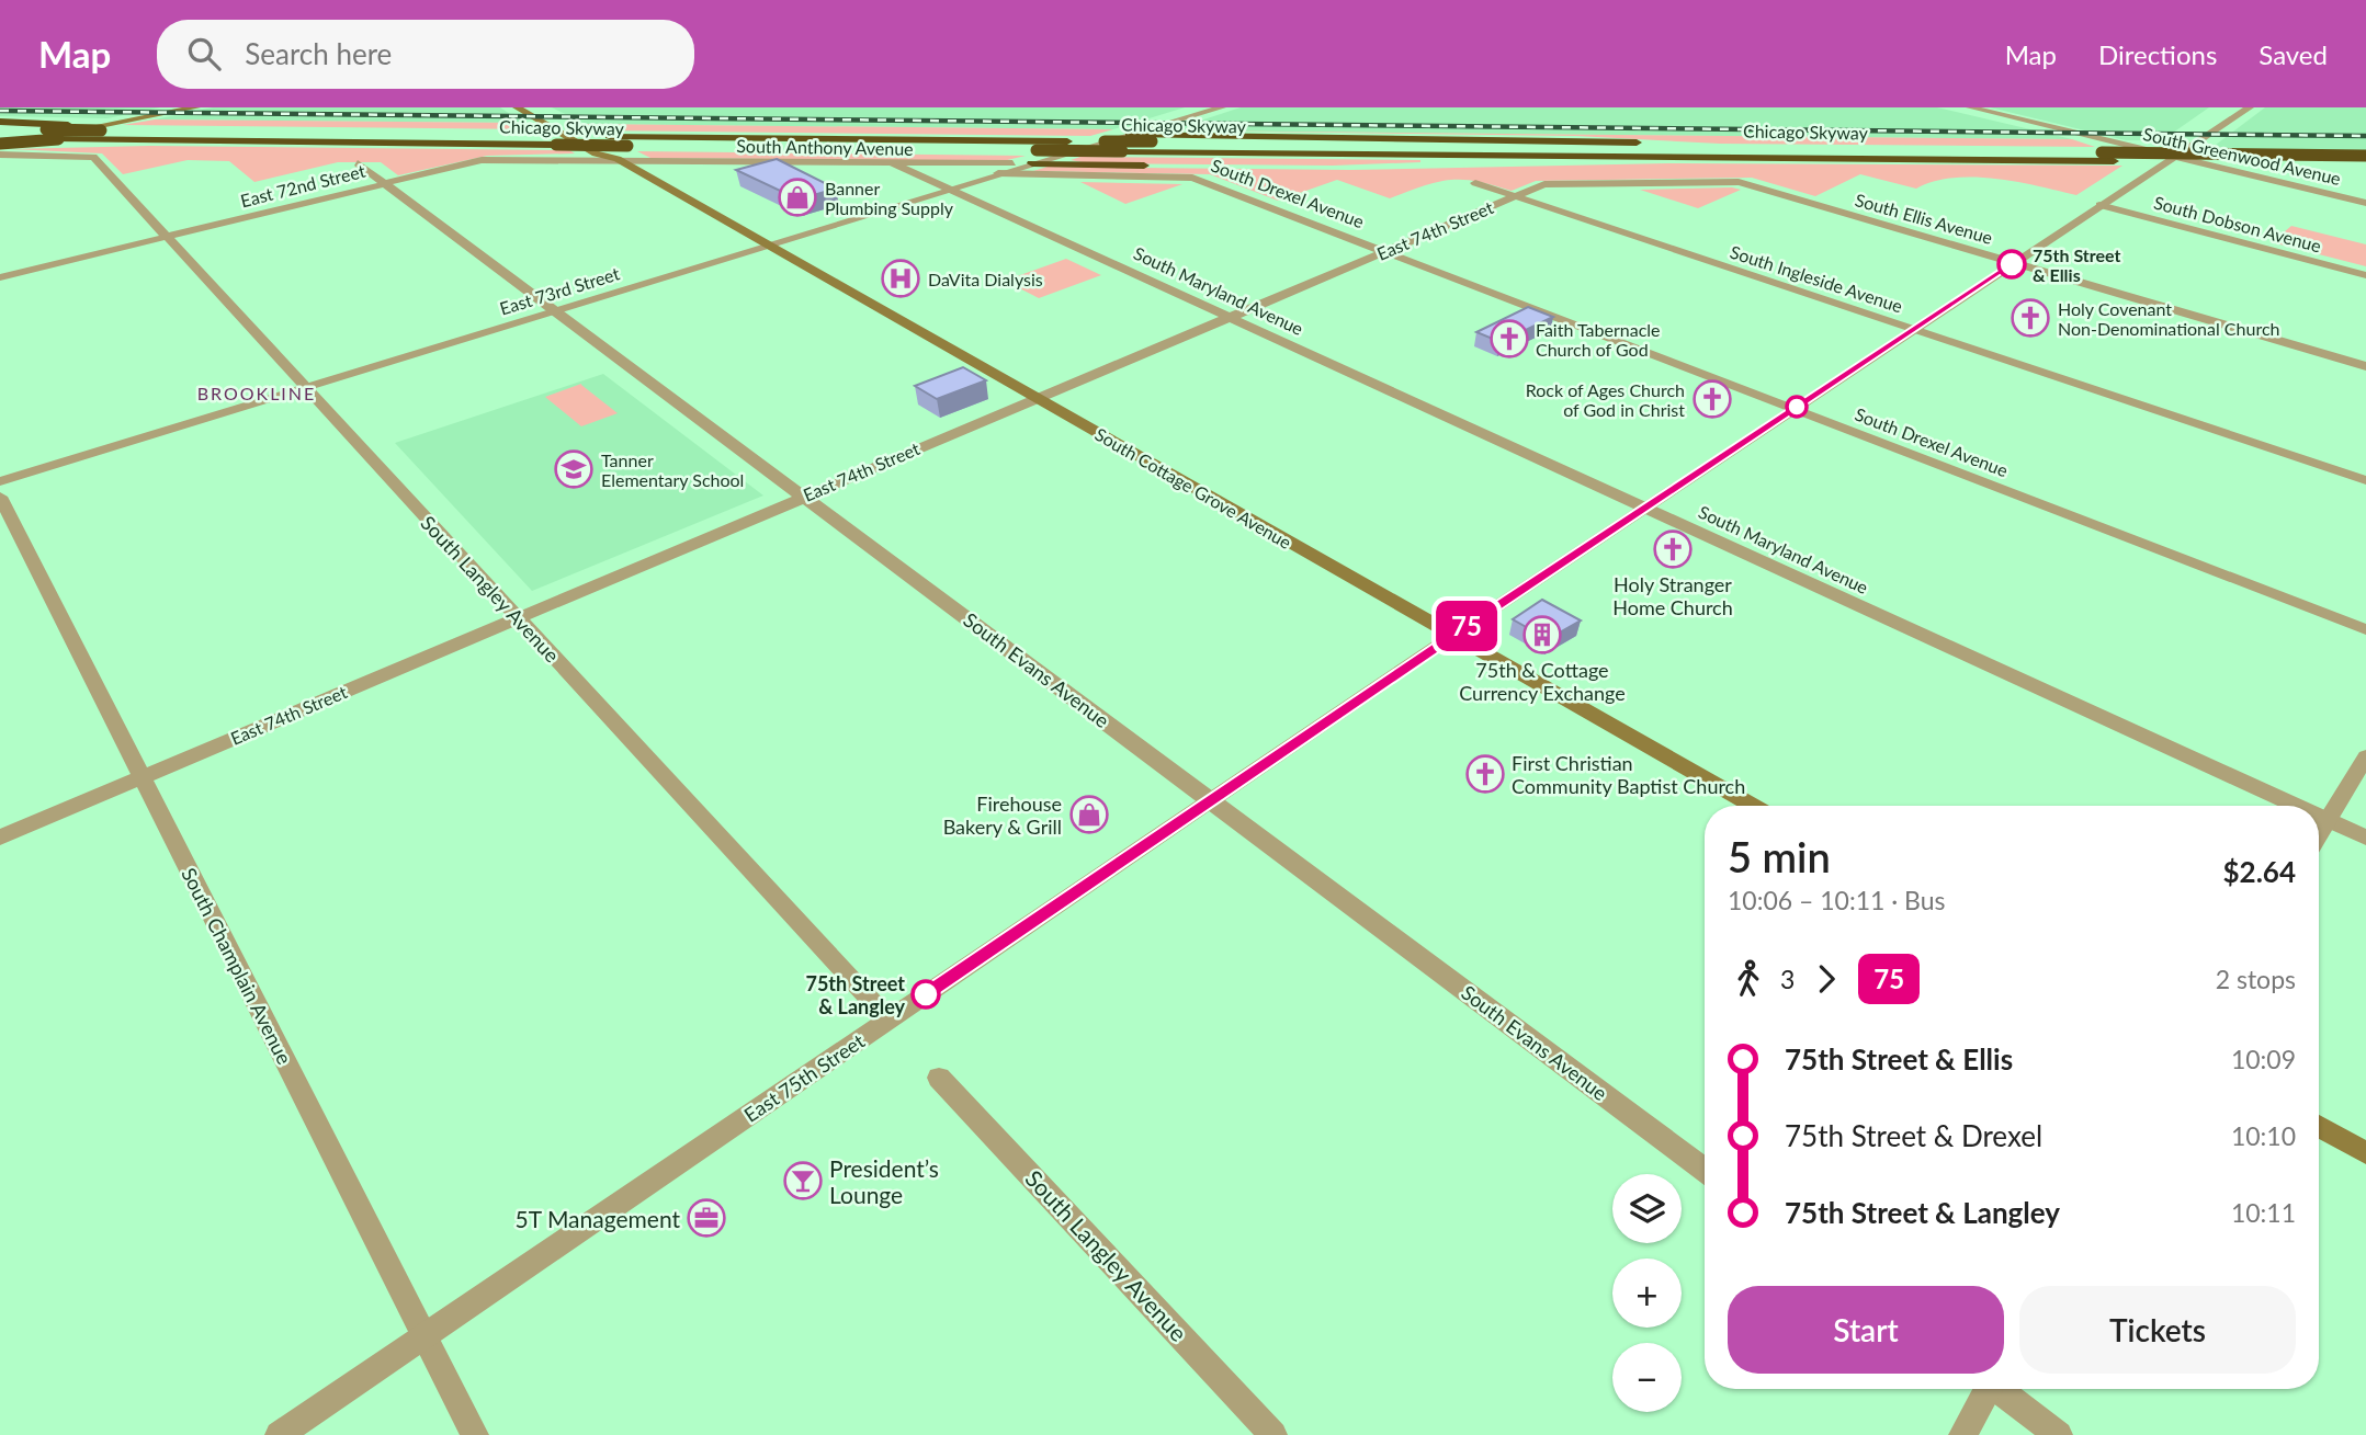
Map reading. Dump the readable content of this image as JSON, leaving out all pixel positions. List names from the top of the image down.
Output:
{
  "streets": {
    "highway": ["Chicago Skyway"],
    "main road": ["South Cottage Grove Avenue"],
    "street": [
      "South Anthony Avenue",
      "South Greenwood Avenue",
      "East 72nd Street",
      "South Drexel Avenue",
      "South Ellis Avenue",
      "South Dobson Avenue",
      "East 74th Street",
      "South Ingleside Avenue",
      "East 73rd Street",
      "South Maryland Avenue",
      "South Langley Avenue",
      "South Evans Avenue",
      "South Champlain Avenue",
      "East 75th Street"
    ]
  },
  "crossings": [
    ["Chicago Skyway", "South Greenwood Avenue"],
    ["South Anthony Avenue", "East 72nd Street"],
    ["South Anthony Avenue", "East 73rd Street"],
    ["South Anthony Avenue", "South Maryland Avenue"],
    ["South Anthony Avenue", "South Cottage Grove Avenue"],
    ["South Greenwood Avenue", "East 75th Street"],
    ["East 72nd Street", "South Cottage Grove Avenue"],
    ["East 72nd Street", "South Langley Avenue"],
    ["East 72nd Street", "South Evans Avenue"],
    ["South Drexel Avenue", "East 74th Street"],
    ["South Drexel Avenue", "East 73rd Street"],
    ["South Drexel Avenue", "East 75th Street"],
    ["South Ellis Avenue", "East 74th Street"],
    ["South Ellis Avenue", "East 75th Street"],
    ["South Dobson Avenue", "East 75th Street"],
    ["East 74th Street", "South Ingleside Avenue"],
    ["East 74th Street", "South Maryland Avenue"],
    ["East 74th Street", "South Cottage Grove Avenue"],
    ["East 74th Street", "South Langley Avenue"],
    ["East 74th Street", "South Evans Avenue"],
    ["East 74th Street", "South Champlain Avenue"],
    ["South Ingleside Avenue", "East 75th Street"],
    ["East 73rd Street", "South Maryland Avenue"],
    ["East 73rd Street", "South Cottage Grove Avenue"],
    ["East 73rd Street", "South Langley Avenue"],
    ["East 73rd Street", "South Evans Avenue"],
    ["South Maryland Avenue", "East 75th Street"],
    ["South Cottage Grove Avenue", "East 75th Street"],
    ["South Langley Avenue", "East 75th Street"],
    ["South Evans Avenue", "East 75th Street"],
    ["South Champlain Avenue", "East 75th Street"]
  ],
  "districts": ["BROOKLINE"],
  "places": {
    "shop": ["Banner Plumbing Supply", "Firehouse Bakery & Grill"],
    "other": ["75th Street & Ellis", "75th Street & Langley"],
    "hospital": ["DaVita Dialysis"],
    "church": [
      "Holy Covenant Non-Denominational Church",
      "Faith Tabernacle Church of God",
      "Rock of Ages Church of God in Christ",
      "Holy Stranger Home Church",
      "First Christian Community Baptist Church"
    ],
    "school or university": ["Tanner Elementary School"],
    "building": ["75th & Cottage Currency Exchange"],
    "bar": ["President’s Lounge"],
    "office": ["5T Management"]
  },
  "lines": ["bus line 75"],
  "page": {
    "header": "Map",
    "search": "Search here",
    "nav": ["Map", "Directions", "Saved"],
    "on_map": "75",
    "heading": ["5 min", "10:06 – 10:11 · Bus", "$2.64"],
    "legs": ["3", "75", "2 stops"],
    "list": [
      {
        "name": "75th Street & Ellis",
        "value": "10:09"
      },
      {
        "name": "75th Street & Drexel",
        "value": "10:10"
      },
      {
        "name": "75th Street & Langley",
        "value": "10:11"
      }
    ],
    "map_buttons": ["+", "−"],
    "buttons": ["Start", "Tickets"]
  }
}
